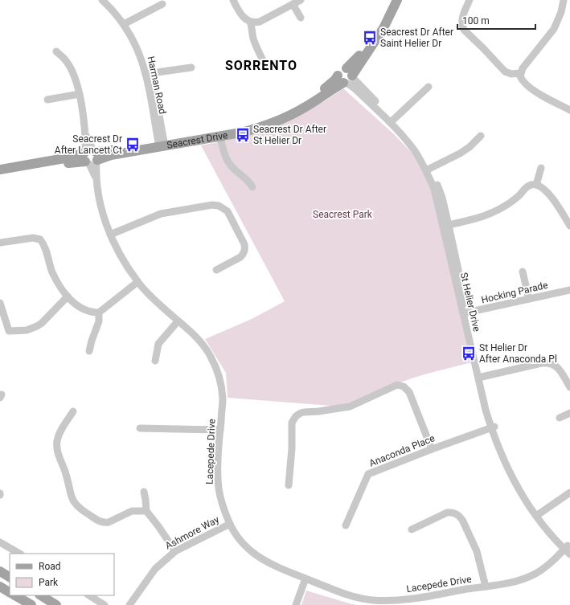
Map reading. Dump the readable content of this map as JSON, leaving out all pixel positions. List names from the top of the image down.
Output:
{
  "streets": {
    "main road": ["Seacrest Drive"],
    "street": [
      "Harman Road",
      "Hocking Parade",
      "St Helier Drive",
      "Anaconda Place",
      "Lacepede Drive",
      "Ashmore Way"
    ]
  },
  "crossings": [
    ["Harman Road", "Seacrest Drive"],
    ["Seacrest Drive", "St Helier Drive"],
    ["Seacrest Drive", "Lacepede Drive"],
    ["Hocking Parade", "St Helier Drive"],
    ["St Helier Drive", "Anaconda Place"],
    ["St Helier Drive", "Lacepede Drive"],
    ["Lacepede Drive", "Ashmore Way"]
  ],
  "districts": ["SORRENTO"],
  "parks": ["Seacrest Park"],
  "places": {
    "bus stop": [
      "Seacrest Dr After Saint Helier Dr",
      "Seacrest Dr After St Helier Dr",
      "Seacrest Dr After Lancett Ct",
      "St Helier Dr After Anaconda Pl"
    ]
  },
  "legend": ["Road", "Park"],
  "scale_bar": "100 m"
}
